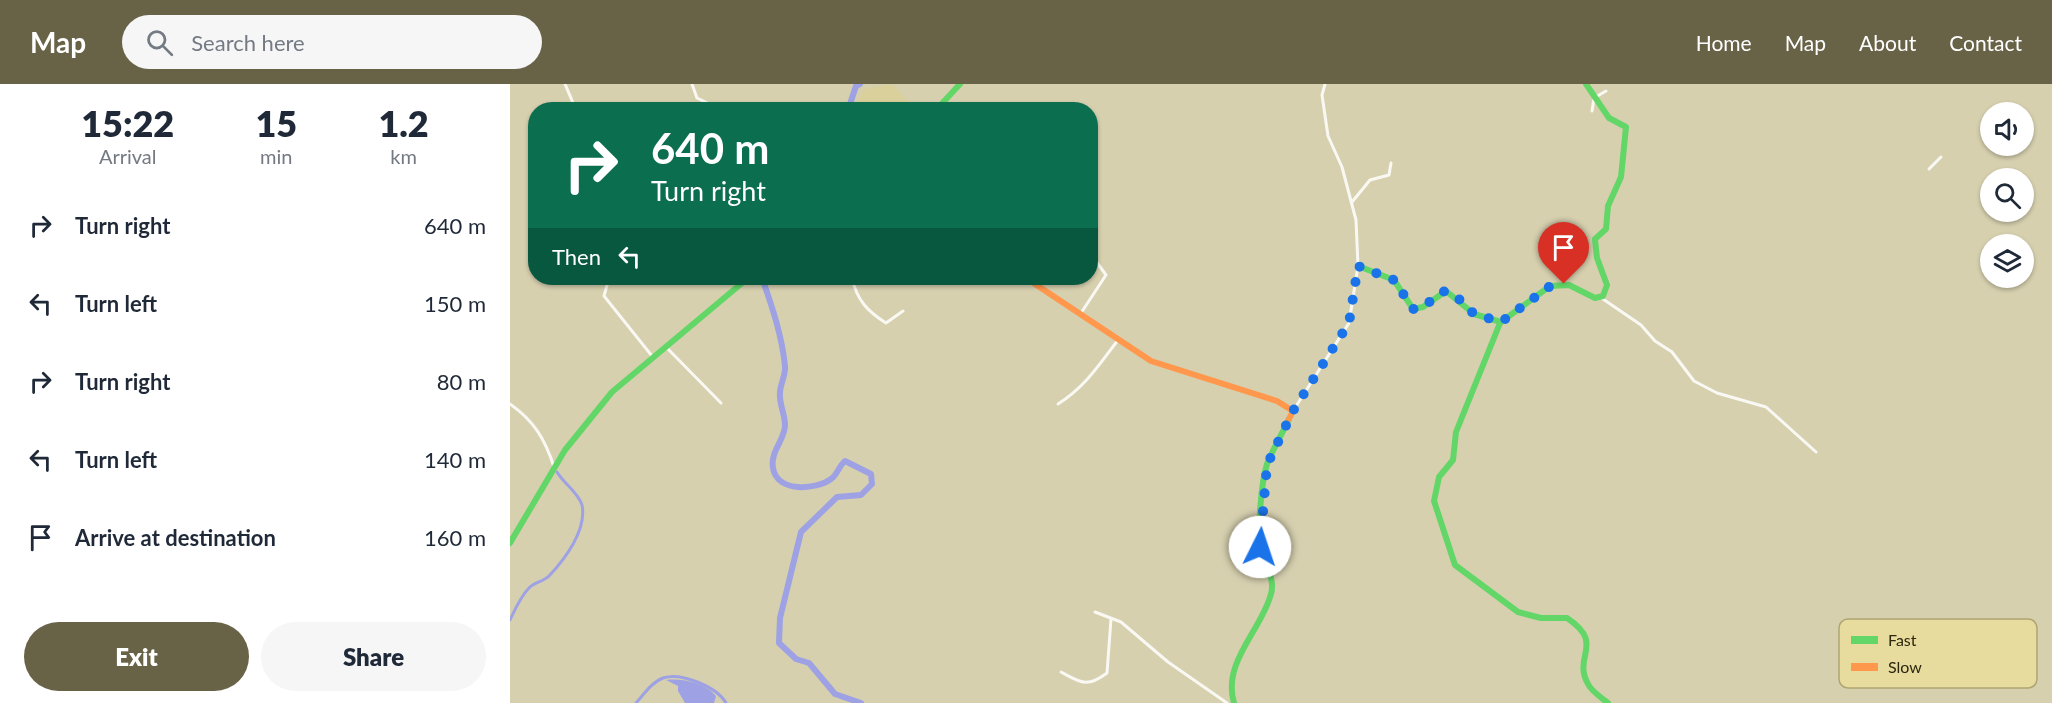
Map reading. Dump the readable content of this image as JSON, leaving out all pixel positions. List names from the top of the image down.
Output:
{
  "legend": ["Fast", "Slow"],
  "page": {
    "header": "Map",
    "search": "Search here",
    "nav": [
      "Home",
      "Map",
      "About",
      "Contact"
    ],
    "eta": [
      "15:22",
      "Arrival",
      "15",
      "min",
      "1.2",
      "km"
    ],
    "turn": ["640 m", "Turn right"],
    "list": [
      {
        "name": "Turn right",
        "value": "640 m"
      },
      {
        "name": "Turn left",
        "value": "150 m"
      },
      {
        "name": "Turn right",
        "value": "80 m"
      },
      {
        "name": "Turn left",
        "value": "140 m"
      },
      {
        "name": "Arrive at destination",
        "value": "160 m"
      }
    ],
    "then": "Then",
    "buttons": ["Exit", "Share"]
  }
}
